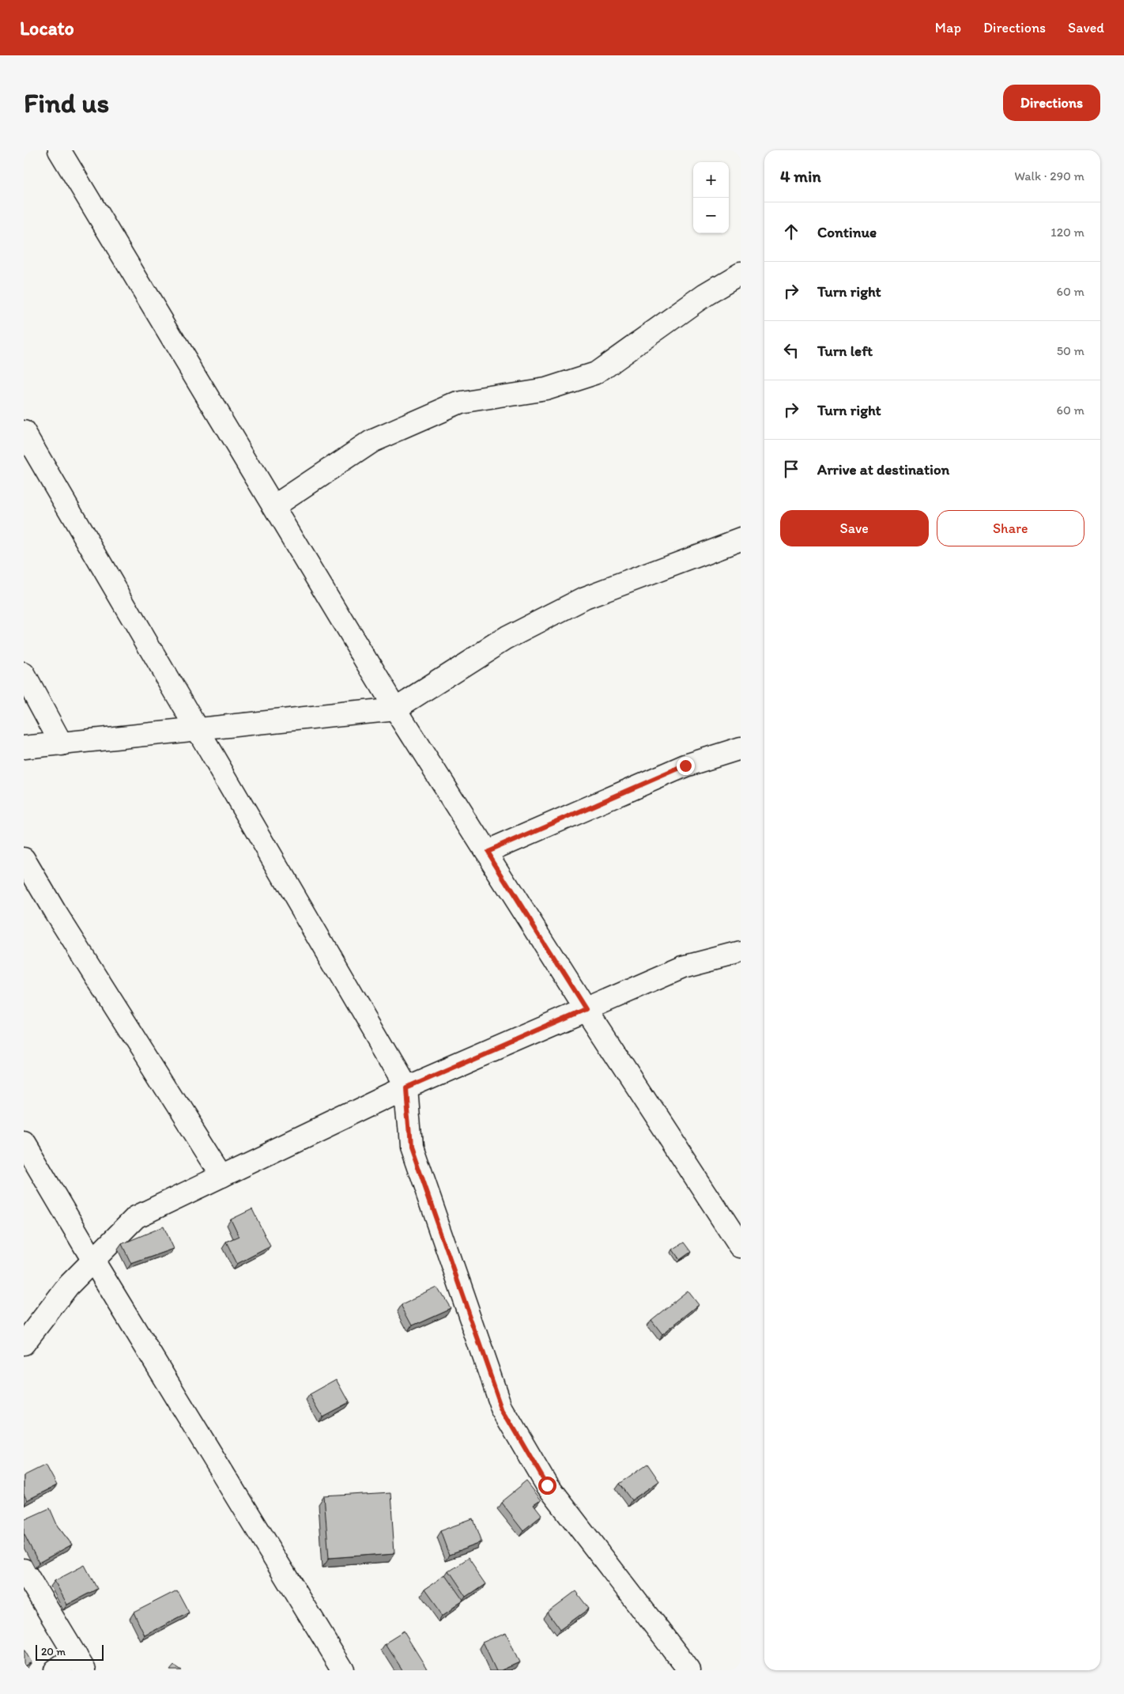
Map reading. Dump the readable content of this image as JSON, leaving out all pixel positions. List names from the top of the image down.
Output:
{
  "scale_bar": "20 m",
  "page": {
    "header": "Locato",
    "nav": ["Map", "Directions", "Saved"],
    "buttons": [
      "Directions",
      ["Save", "Share"]
    ],
    "title": "Find us",
    "heading": ["4 min", "Walk · 290 m"],
    "map_buttons": ["+", "−"],
    "list": [
      ["Continue", "120 m"],
      ["Turn right", "60 m"],
      ["Turn left", "50 m"],
      ["Turn right", "60 m"],
      "Arrive at destination"
    ],
    "scale": "20 m"
  }
}
